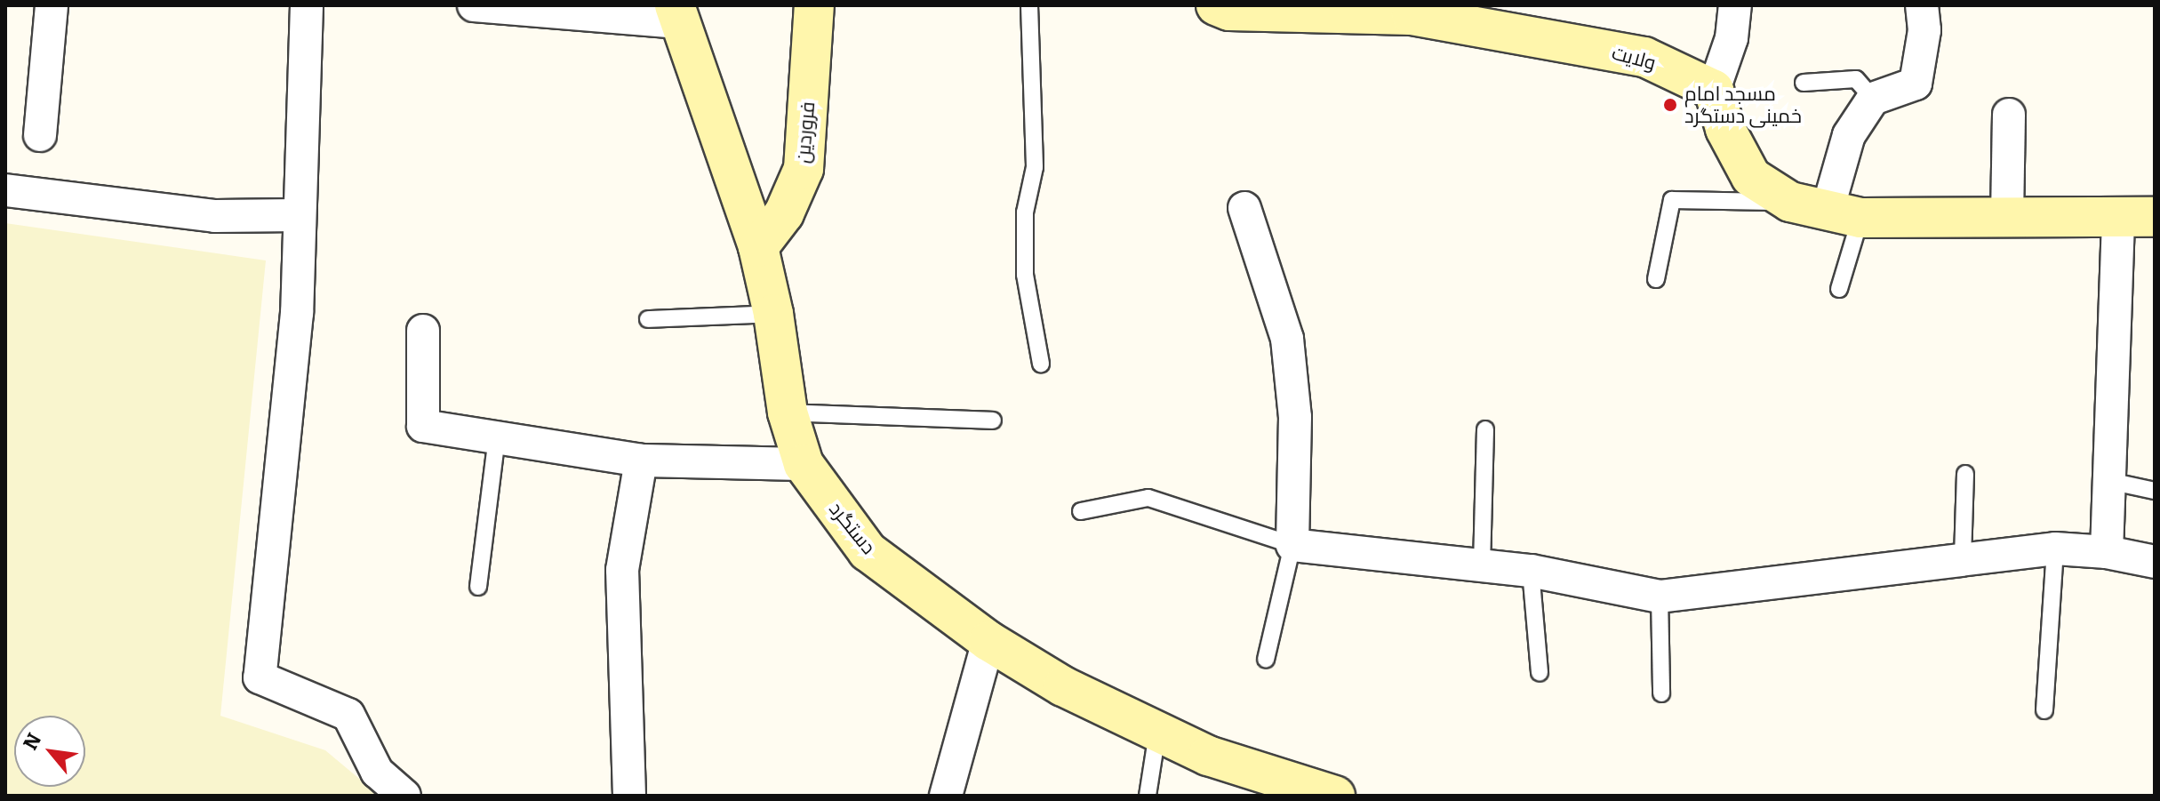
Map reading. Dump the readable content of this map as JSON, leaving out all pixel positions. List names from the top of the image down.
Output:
{
  "streets": {
    "street": ["ولایت", "فروردین", "دستگرد"]
  },
  "crossings": [
    ["فروردین", "دستگرد"]
  ],
  "places": ["مسجد امام خمینی دستگرد"],
  "north": "top left"
}
